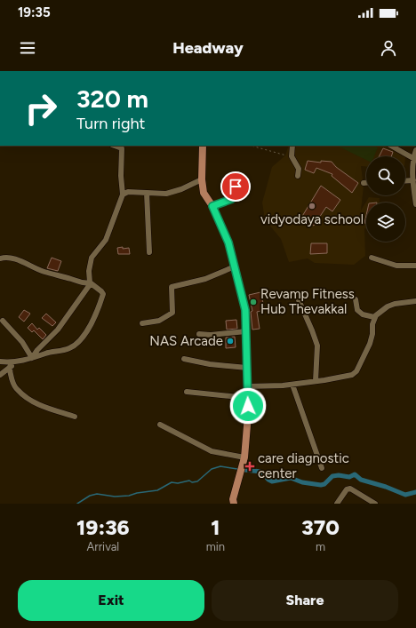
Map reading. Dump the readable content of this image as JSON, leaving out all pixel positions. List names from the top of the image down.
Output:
{
  "places": {
    "other": ["vidyodaya school", "Revamp Fitness Hub Thevakkal", "NAS Arcade"],
    "health": ["care diagnostic center"]
  },
  "page": {
    "status": "19:35",
    "header": "Headway",
    "turn": ["320 m", "Turn right"],
    "eta": [
      "19:36",
      "Arrival",
      "1",
      "min",
      "370",
      "m"
    ],
    "buttons": ["Exit", "Share"]
  }
}
